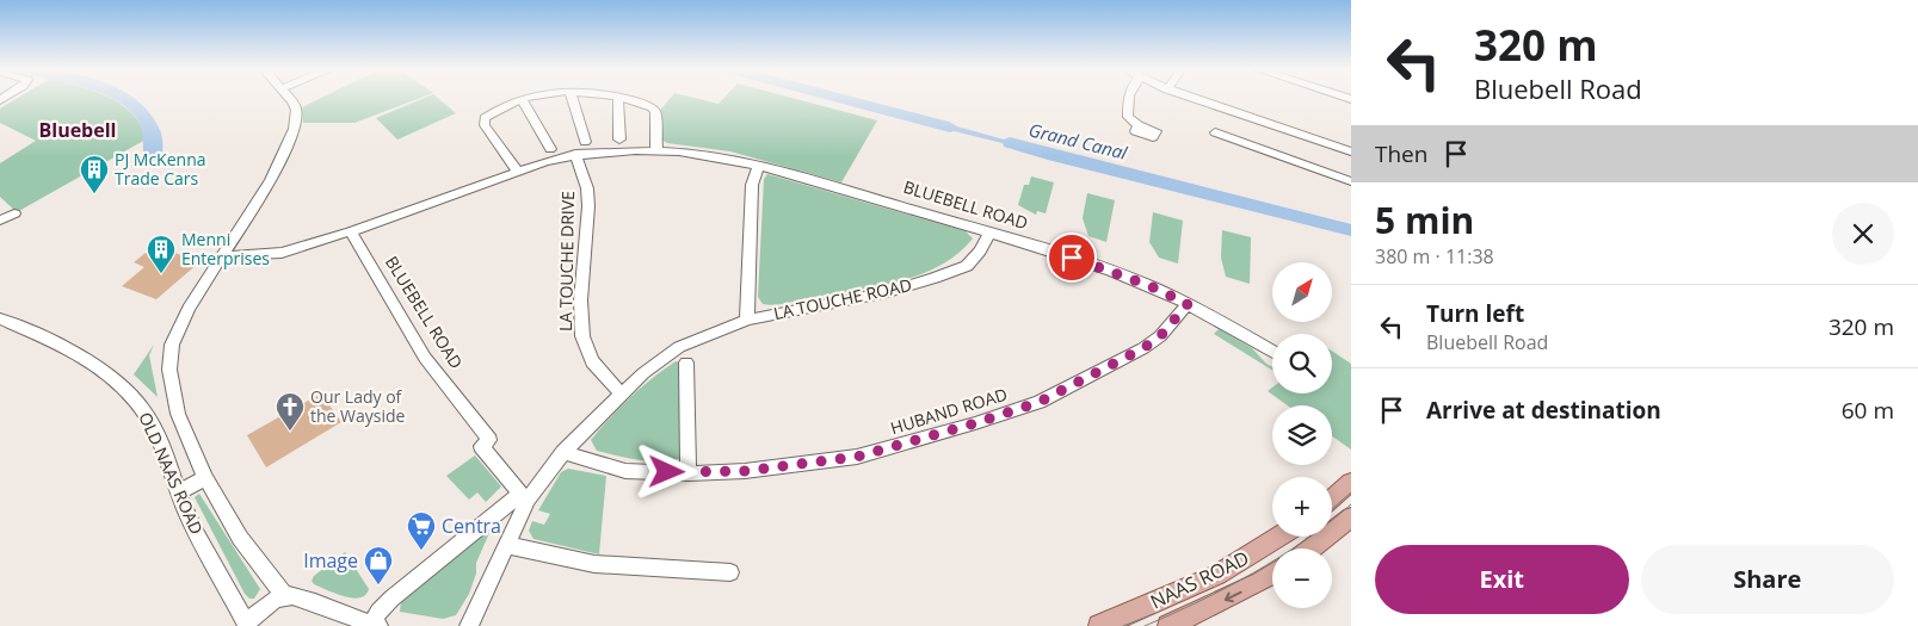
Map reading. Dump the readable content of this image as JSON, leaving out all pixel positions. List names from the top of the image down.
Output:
{
  "streets": {
    "main road": ["NAAS ROAD"],
    "street": [
      "BLUEBELL ROAD",
      "LA TOUCHE DRIVE",
      "LA TOUCHE ROAD",
      "HUBAND ROAD",
      "OLD NAAS ROAD"
    ]
  },
  "crossings": [
    ["BLUEBELL ROAD", "LA TOUCHE DRIVE"],
    ["BLUEBELL ROAD", "LA TOUCHE ROAD"],
    ["BLUEBELL ROAD", "HUBAND ROAD"],
    ["LA TOUCHE DRIVE", "LA TOUCHE ROAD"],
    ["LA TOUCHE ROAD", "HUBAND ROAD"]
  ],
  "districts": ["Bluebell"],
  "water": ["Grand Canal"],
  "places": {
    "building": ["PJ McKenna Trade Cars", "Menni Enterprises"],
    "church": ["Our Lady of the Wayside"],
    "supermarket": ["Centra"],
    "shop": ["Image"]
  },
  "north": "top right",
  "page": {
    "turn": ["320 m", "Bluebell Road"],
    "then": "Then",
    "heading": ["5 min", "380 m · 11:38"],
    "map_buttons": ["+", "−"],
    "list": [
      {
        "name": "Turn left",
        "note": "Bluebell Road",
        "value": "320 m"
      },
      {
        "name": "Arrive at destination",
        "value": "60 m"
      }
    ],
    "buttons": ["Exit", "Share"]
  }
}
